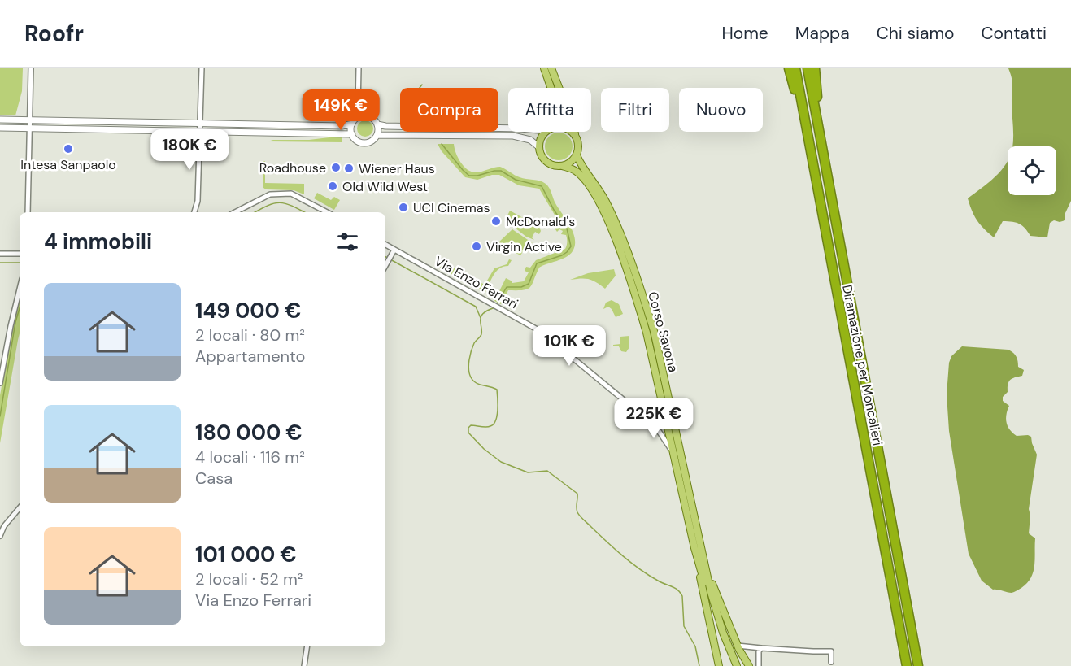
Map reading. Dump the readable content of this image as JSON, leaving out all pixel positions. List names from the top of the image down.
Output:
{
  "streets": {
    "highway": ["Diramazione per Moncalieri"],
    "main road": ["Corso Savona"],
    "street": ["Via Enzo Ferrari"]
  },
  "crossings": [
    ["Via Enzo Ferrari", "Corso Savona"]
  ],
  "places": [
    "Intesa Sanpaolo",
    "Roadhouse",
    "Wiener Haus",
    "Old Wild West",
    "UCI Cinemas",
    "McDonald's",
    "Virgin Active"
  ],
  "page": {
    "header": "Roofr",
    "nav": [
      "Home",
      "Mappa",
      "Chi siamo",
      "Contatti"
    ],
    "chip": [
      "Compra",
      "Affitta",
      "Filtri",
      "Nuovo"
    ],
    "price": [
      "149K €",
      "180K €",
      "101K €",
      "225K €"
    ],
    "heading": "4 immobili",
    "list": [
      {
        "name": "149 000 €",
        "note": "2 locali · 80 m² · Appartamento"
      },
      {
        "name": "180 000 €",
        "note": "4 locali · 116 m² · Casa"
      },
      {
        "name": "101 000 €",
        "note": "2 locali · 52 m² · Via Enzo Ferrari"
      }
    ]
  }
}
